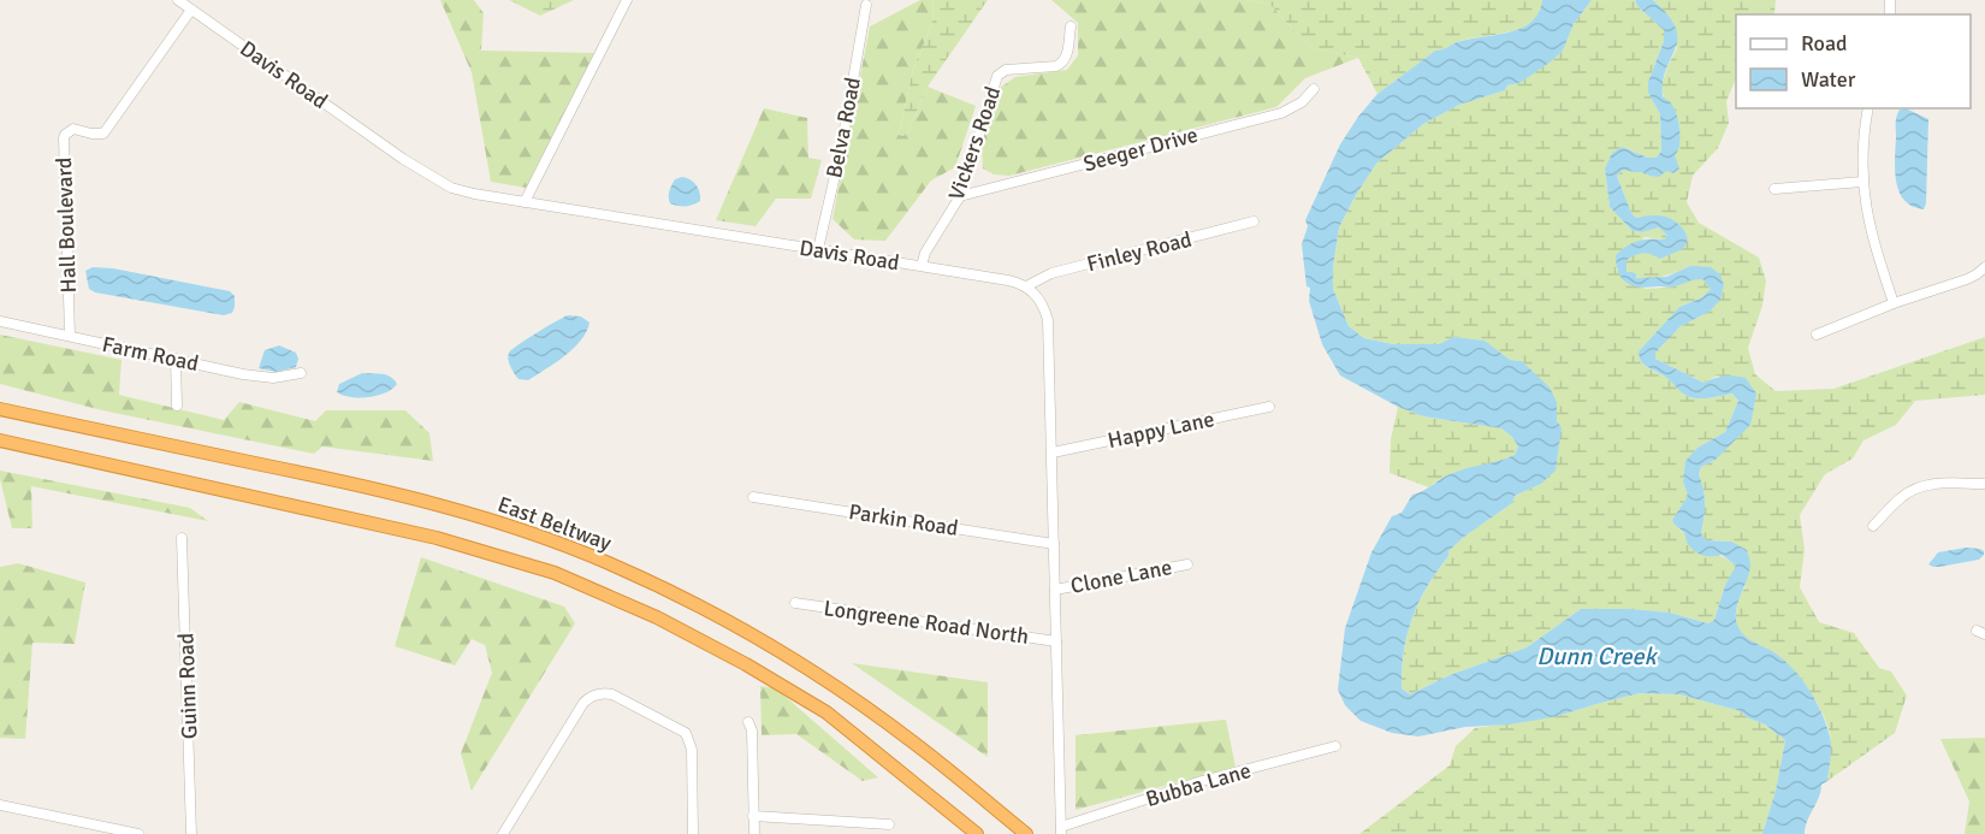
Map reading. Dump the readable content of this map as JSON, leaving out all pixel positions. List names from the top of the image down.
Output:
{
  "streets": {
    "highway": ["East Beltway"],
    "street": [
      "Davis Road",
      "Belva Road",
      "Vickers Road",
      "Seeger Drive",
      "Hall Boulevard",
      "Finley Road",
      "Farm Road",
      "Happy Lane",
      "Parkin Road",
      "Clone Lane",
      "Longreene Road North",
      "Guinn Road",
      "Bubba Lane"
    ]
  },
  "crossings": [
    ["Davis Road", "Belva Road"],
    ["Davis Road", "Vickers Road"],
    ["Davis Road", "Hall Boulevard"],
    ["Davis Road", "Finley Road"],
    ["Vickers Road", "Seeger Drive"],
    ["Hall Boulevard", "Farm Road"]
  ],
  "water": ["Dunn Creek"],
  "legend": ["Road", "Water"]
}
